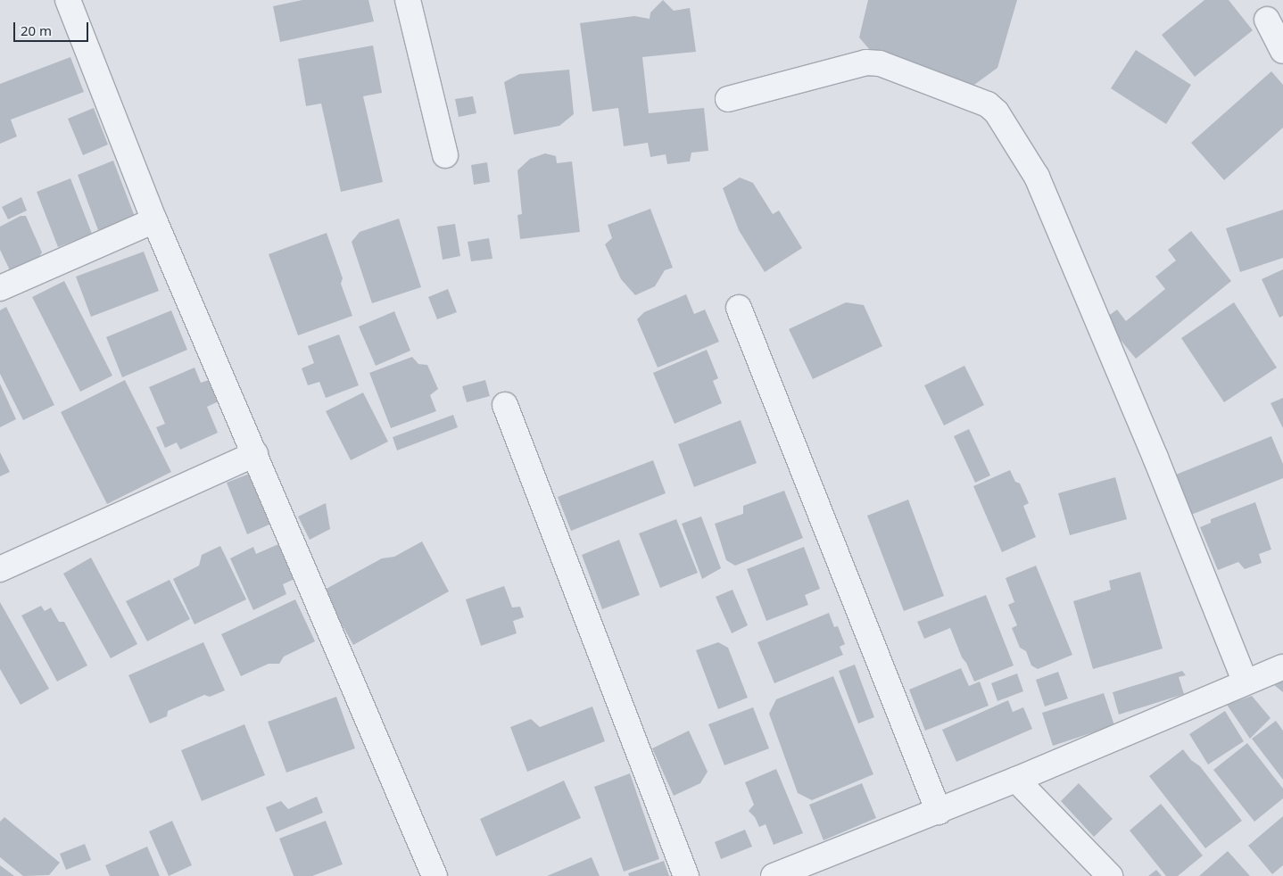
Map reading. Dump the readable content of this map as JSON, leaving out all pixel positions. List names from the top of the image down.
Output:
{
  "scale_bar": "20 m"
}
